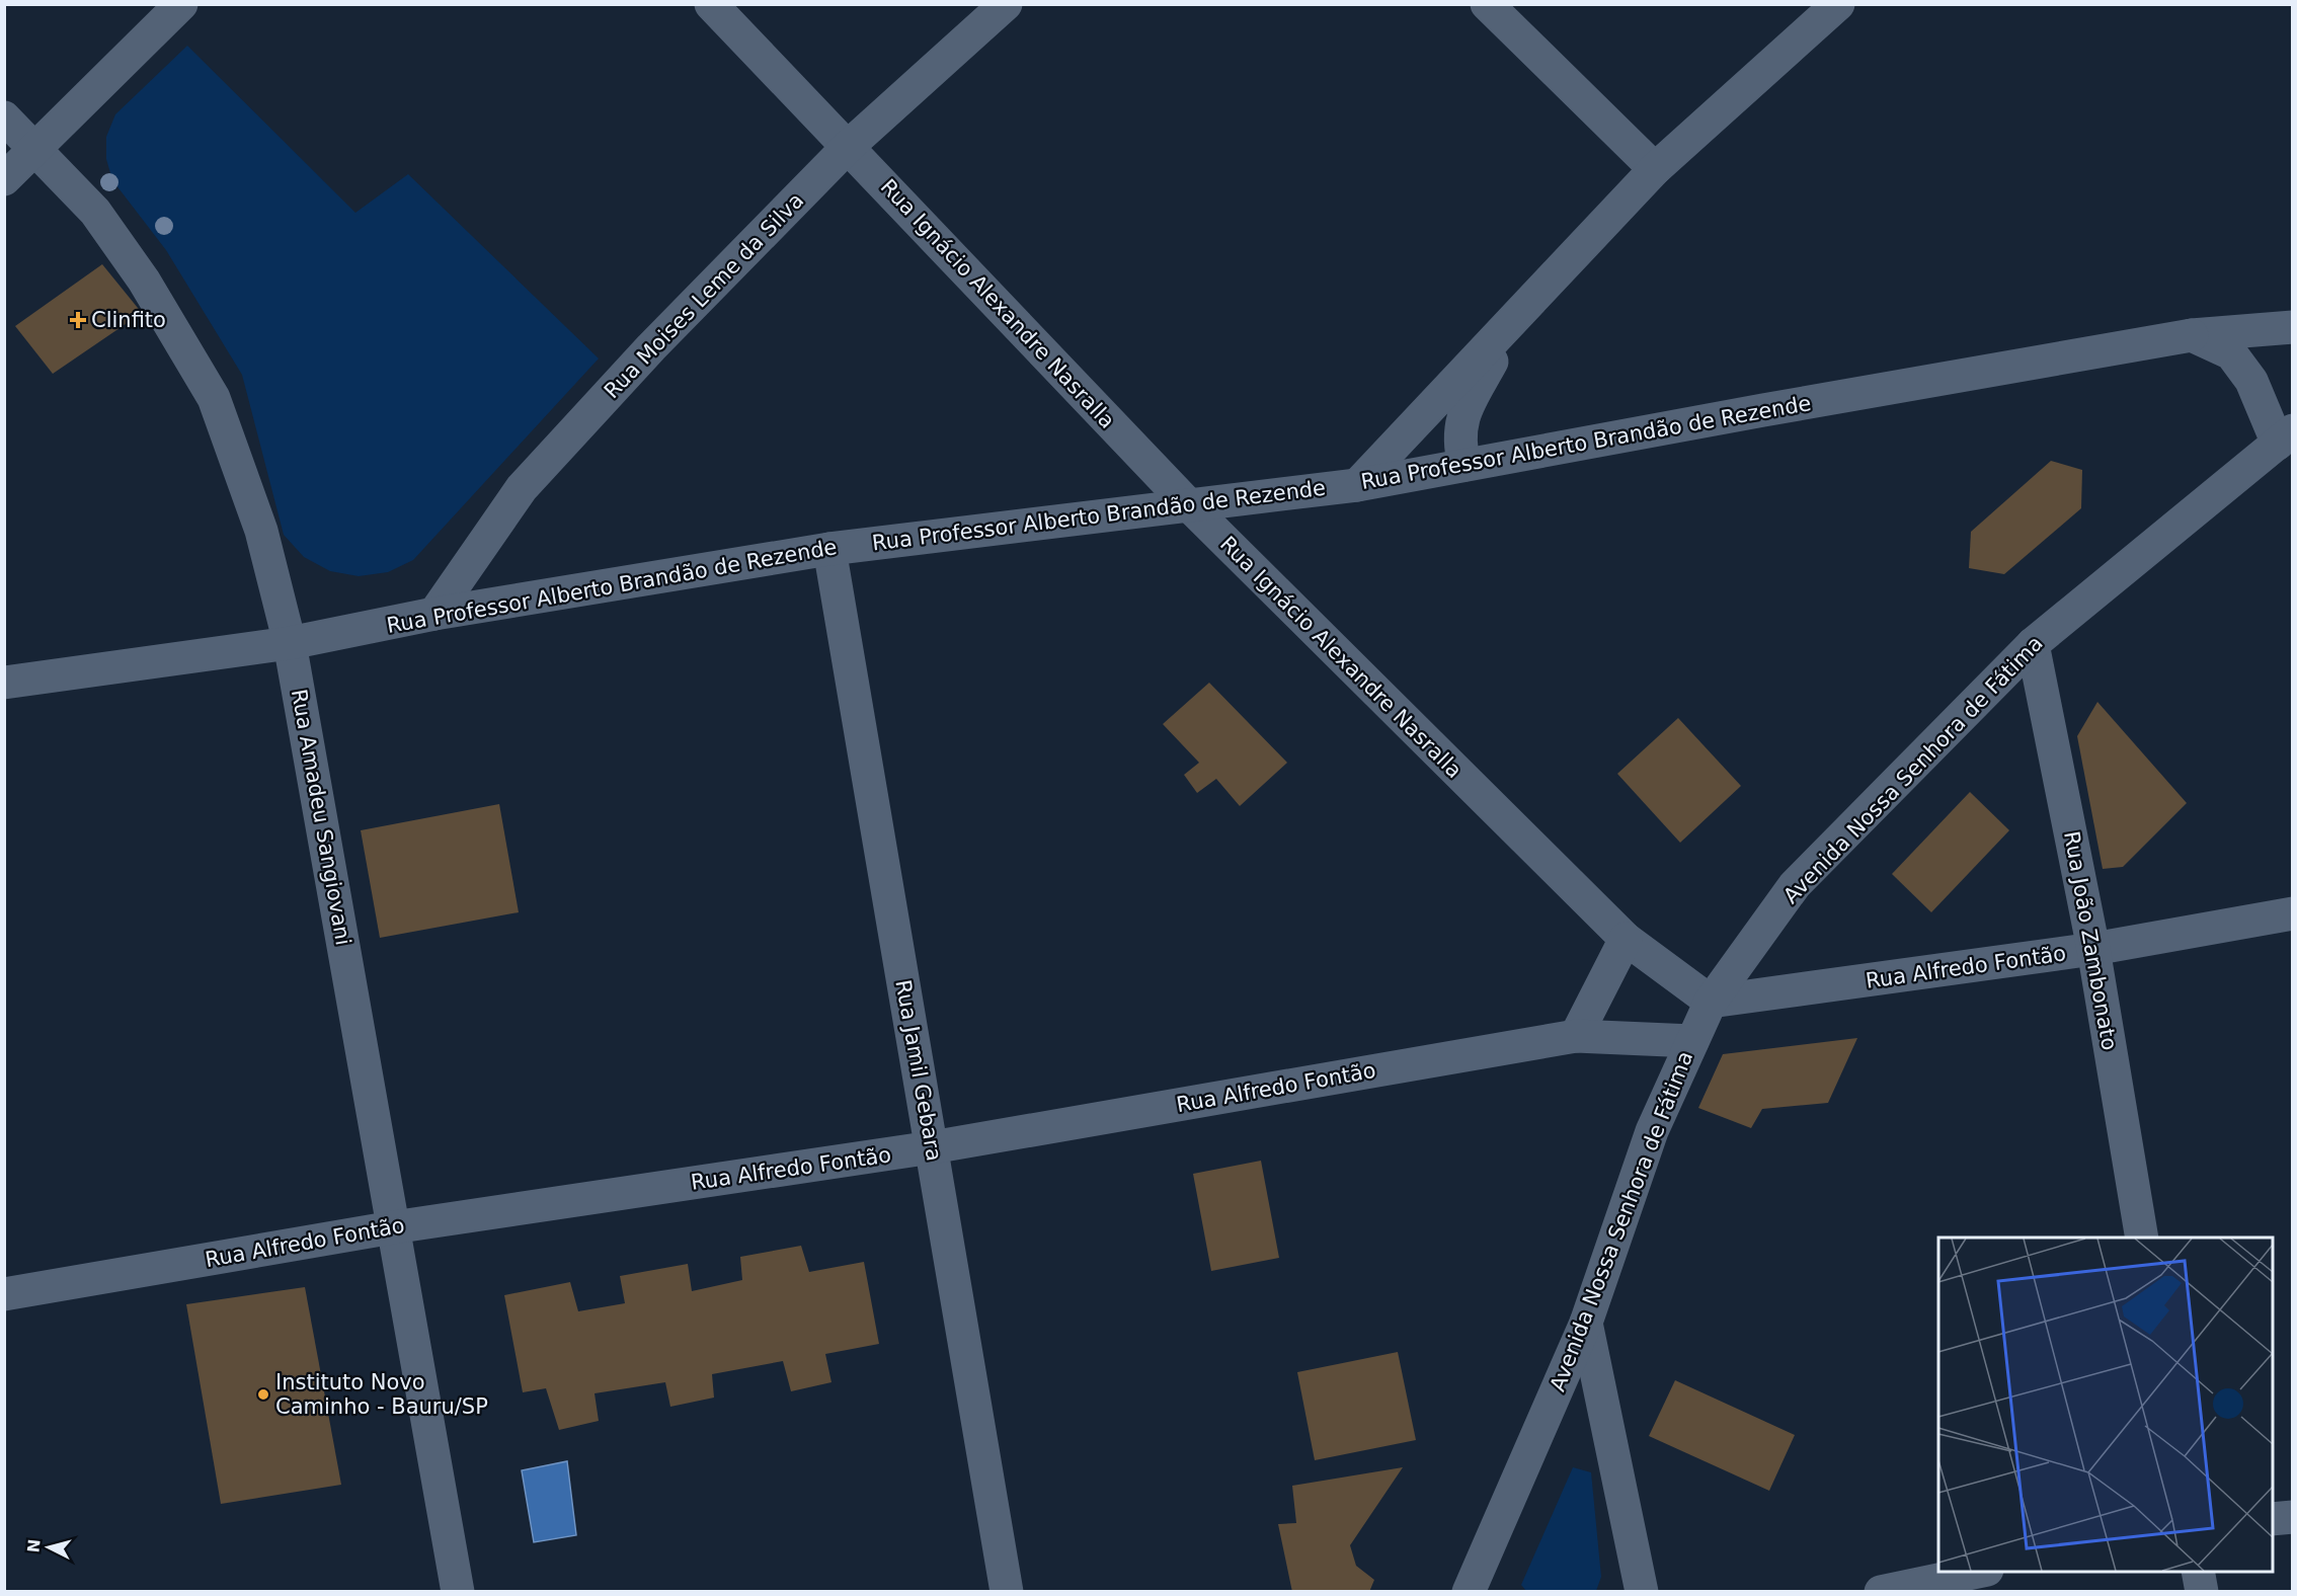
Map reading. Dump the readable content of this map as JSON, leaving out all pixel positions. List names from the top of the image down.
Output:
{
  "streets": {
    "street": [
      "Rua Moises Leme da Silva",
      "Rua Ignácio Alexandre Nasralla",
      "Rua Professor Alberto Brandão de Rezende",
      "Avenida Nossa Senhora de Fátima",
      "Rua Amadeu Sangiovani",
      "Rua João Zambonato",
      "Rua Alfredo Fontão",
      "Rua Jamil Gebara"
    ]
  },
  "crossings": [
    ["Rua Moises Leme da Silva", "Rua Ignácio Alexandre Nasralla"],
    ["Rua Moises Leme da Silva", "Rua Professor Alberto Brandão de Rezende"],
    ["Rua Ignácio Alexandre Nasralla", "Rua Professor Alberto Brandão de Rezende"],
    ["Rua Ignácio Alexandre Nasralla", "Avenida Nossa Senhora de Fátima"],
    ["Rua Ignácio Alexandre Nasralla", "Rua Alfredo Fontão"],
    ["Rua Professor Alberto Brandão de Rezende", "Rua Amadeu Sangiovani"],
    ["Rua Professor Alberto Brandão de Rezende", "Rua Jamil Gebara"],
    ["Avenida Nossa Senhora de Fátima", "Rua João Zambonato"],
    ["Avenida Nossa Senhora de Fátima", "Rua Alfredo Fontão"],
    ["Rua Amadeu Sangiovani", "Rua Alfredo Fontão"],
    ["Rua João Zambonato", "Rua Alfredo Fontão"],
    ["Rua Alfredo Fontão", "Rua Jamil Gebara"]
  ],
  "places": {
    "health": ["Clinfito"],
    "other": ["Instituto Novo Caminho - Bauru/SP"]
  },
  "north": "left"
}
